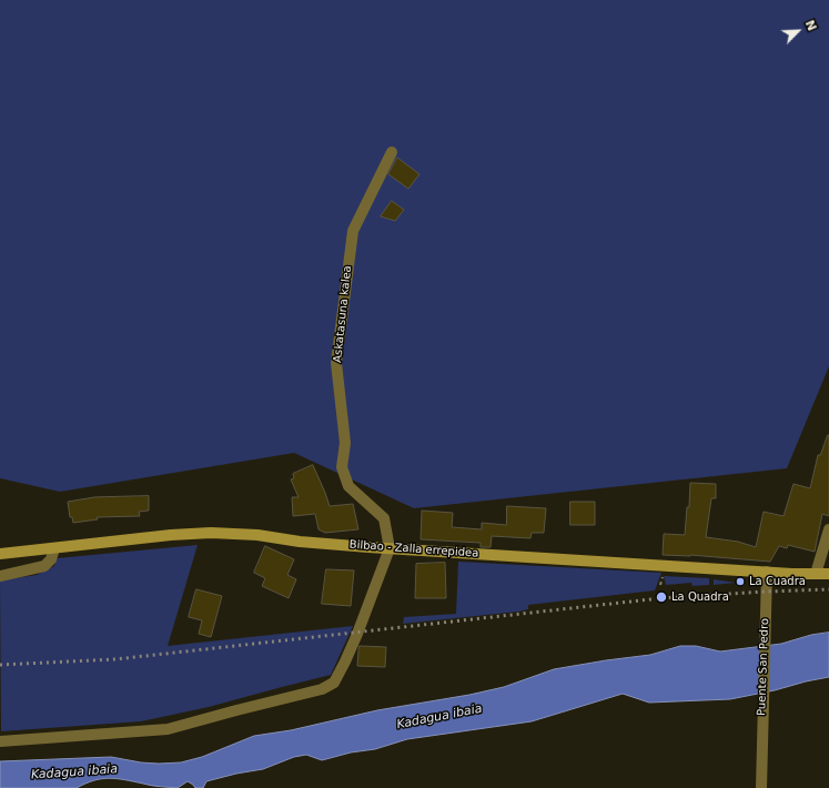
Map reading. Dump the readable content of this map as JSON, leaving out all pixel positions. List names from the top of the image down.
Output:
{
  "streets": {
    "street": ["Askatasuna kalea", "Bilbao - Zalla errepidea", "Puente San Pedro"]
  },
  "crossings": [
    ["Askatasuna kalea", "Bilbao - Zalla errepidea"],
    ["Bilbao - Zalla errepidea", "Puente San Pedro"]
  ],
  "water": ["Kadagua ibaia"],
  "places": ["La Cuadra", "La Quadra"],
  "north": "top right"
}
